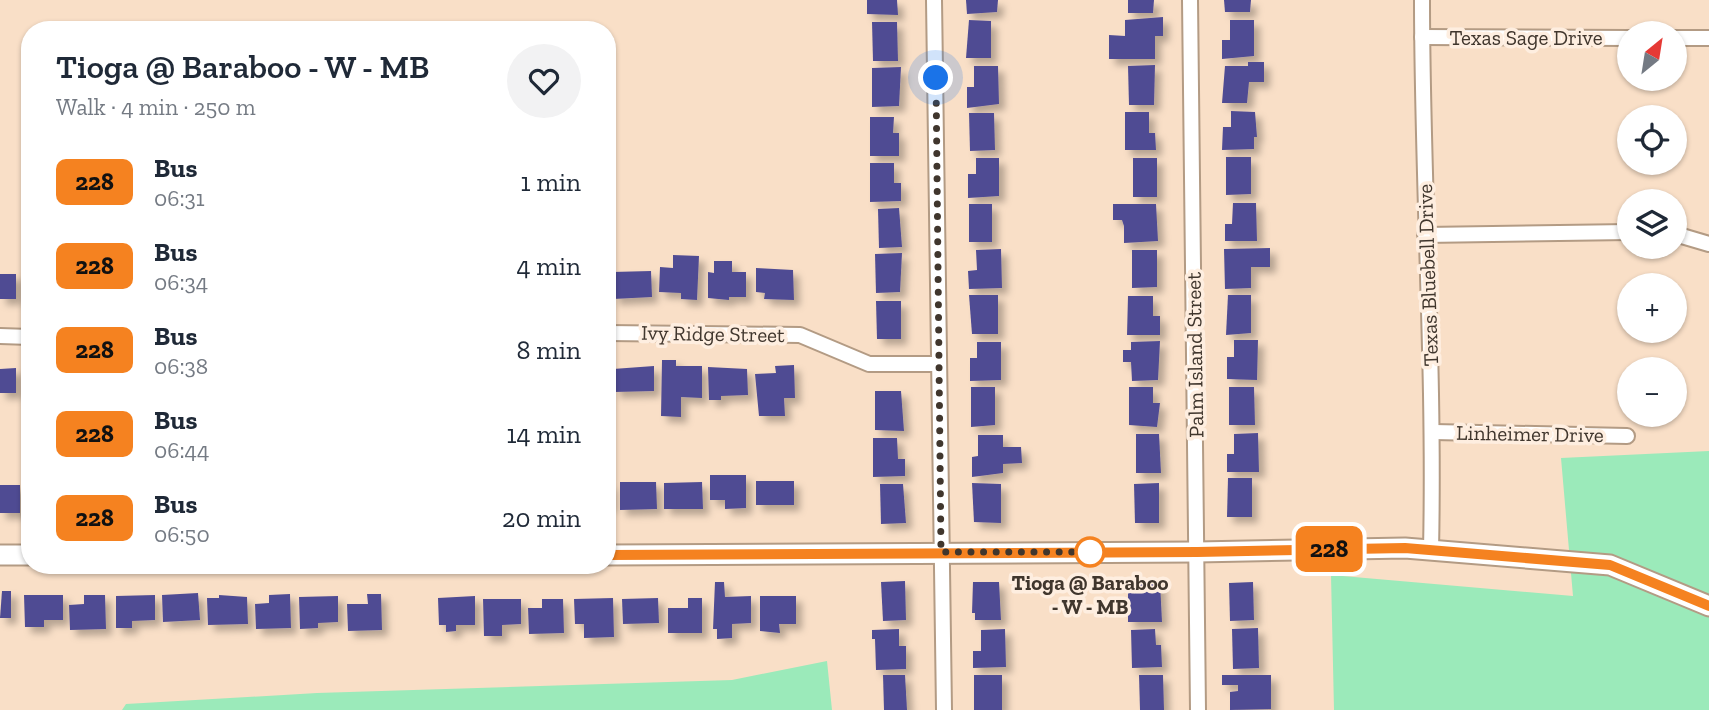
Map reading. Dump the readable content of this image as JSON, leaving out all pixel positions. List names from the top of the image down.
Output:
{
  "streets": {
    "street": [
      "Texas Sage Drive",
      "Texas Bluebell Drive",
      "Ivy Ridge Street",
      "Palm Island Street",
      "Linheimer Drive"
    ]
  },
  "crossings": [
    ["Texas Sage Drive", "Texas Bluebell Drive"],
    ["Texas Bluebell Drive", "Linheimer Drive"]
  ],
  "places": ["Tioga @ Baraboo - W - MB"],
  "lines": ["bus line 228"],
  "north": "top right",
  "page": {
    "on_map": "228",
    "map_buttons": ["+", "−"],
    "heading": ["Tioga @ Baraboo - W - MB", "Walk · 4 min · 250 m"],
    "list": [
      {
        "mark": "228",
        "name": "Bus",
        "note": "06:31",
        "value": "1 min"
      },
      {
        "mark": "228",
        "name": "Bus",
        "note": "06:34",
        "value": "4 min"
      },
      {
        "mark": "228",
        "name": "Bus",
        "note": "06:38",
        "value": "8 min"
      },
      {
        "mark": "228",
        "name": "Bus",
        "note": "06:44",
        "value": "14 min"
      },
      {
        "mark": "228",
        "name": "Bus",
        "note": "06:50",
        "value": "20 min"
      }
    ]
  }
}
